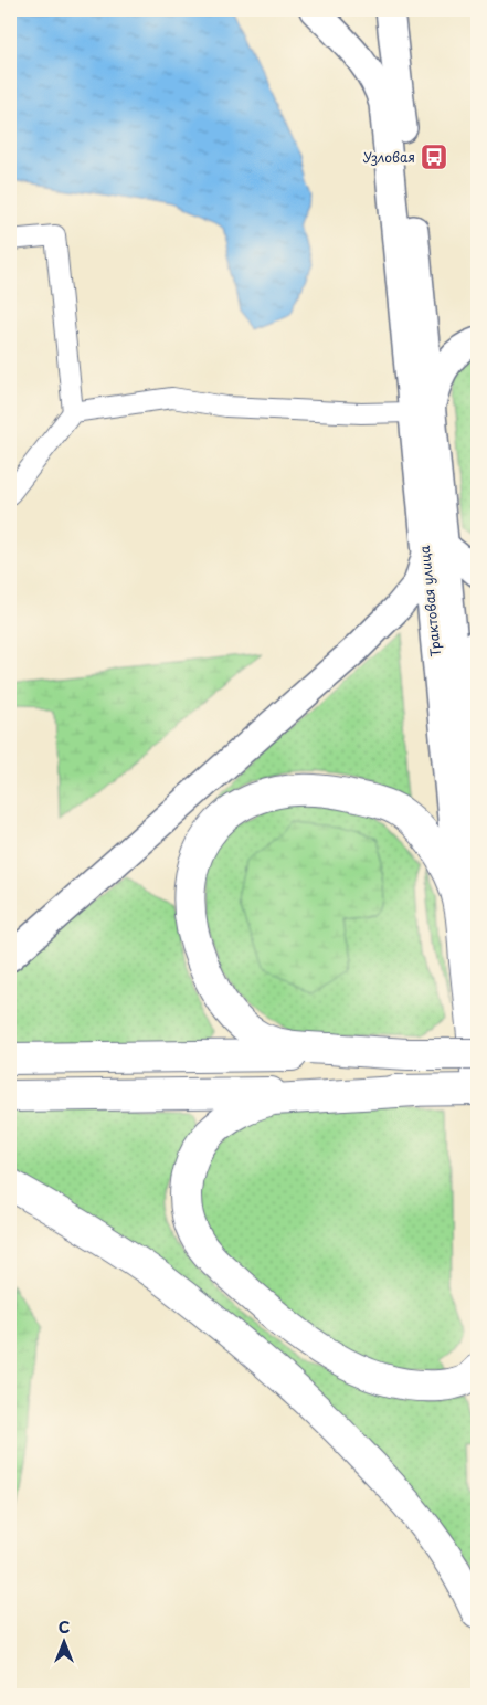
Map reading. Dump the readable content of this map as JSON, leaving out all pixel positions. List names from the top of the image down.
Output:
{
  "streets": {
    "main road": ["Трактовая улица"]
  },
  "places": {
    "bus stop": ["Узловая"]
  },
  "north": "top"
}
